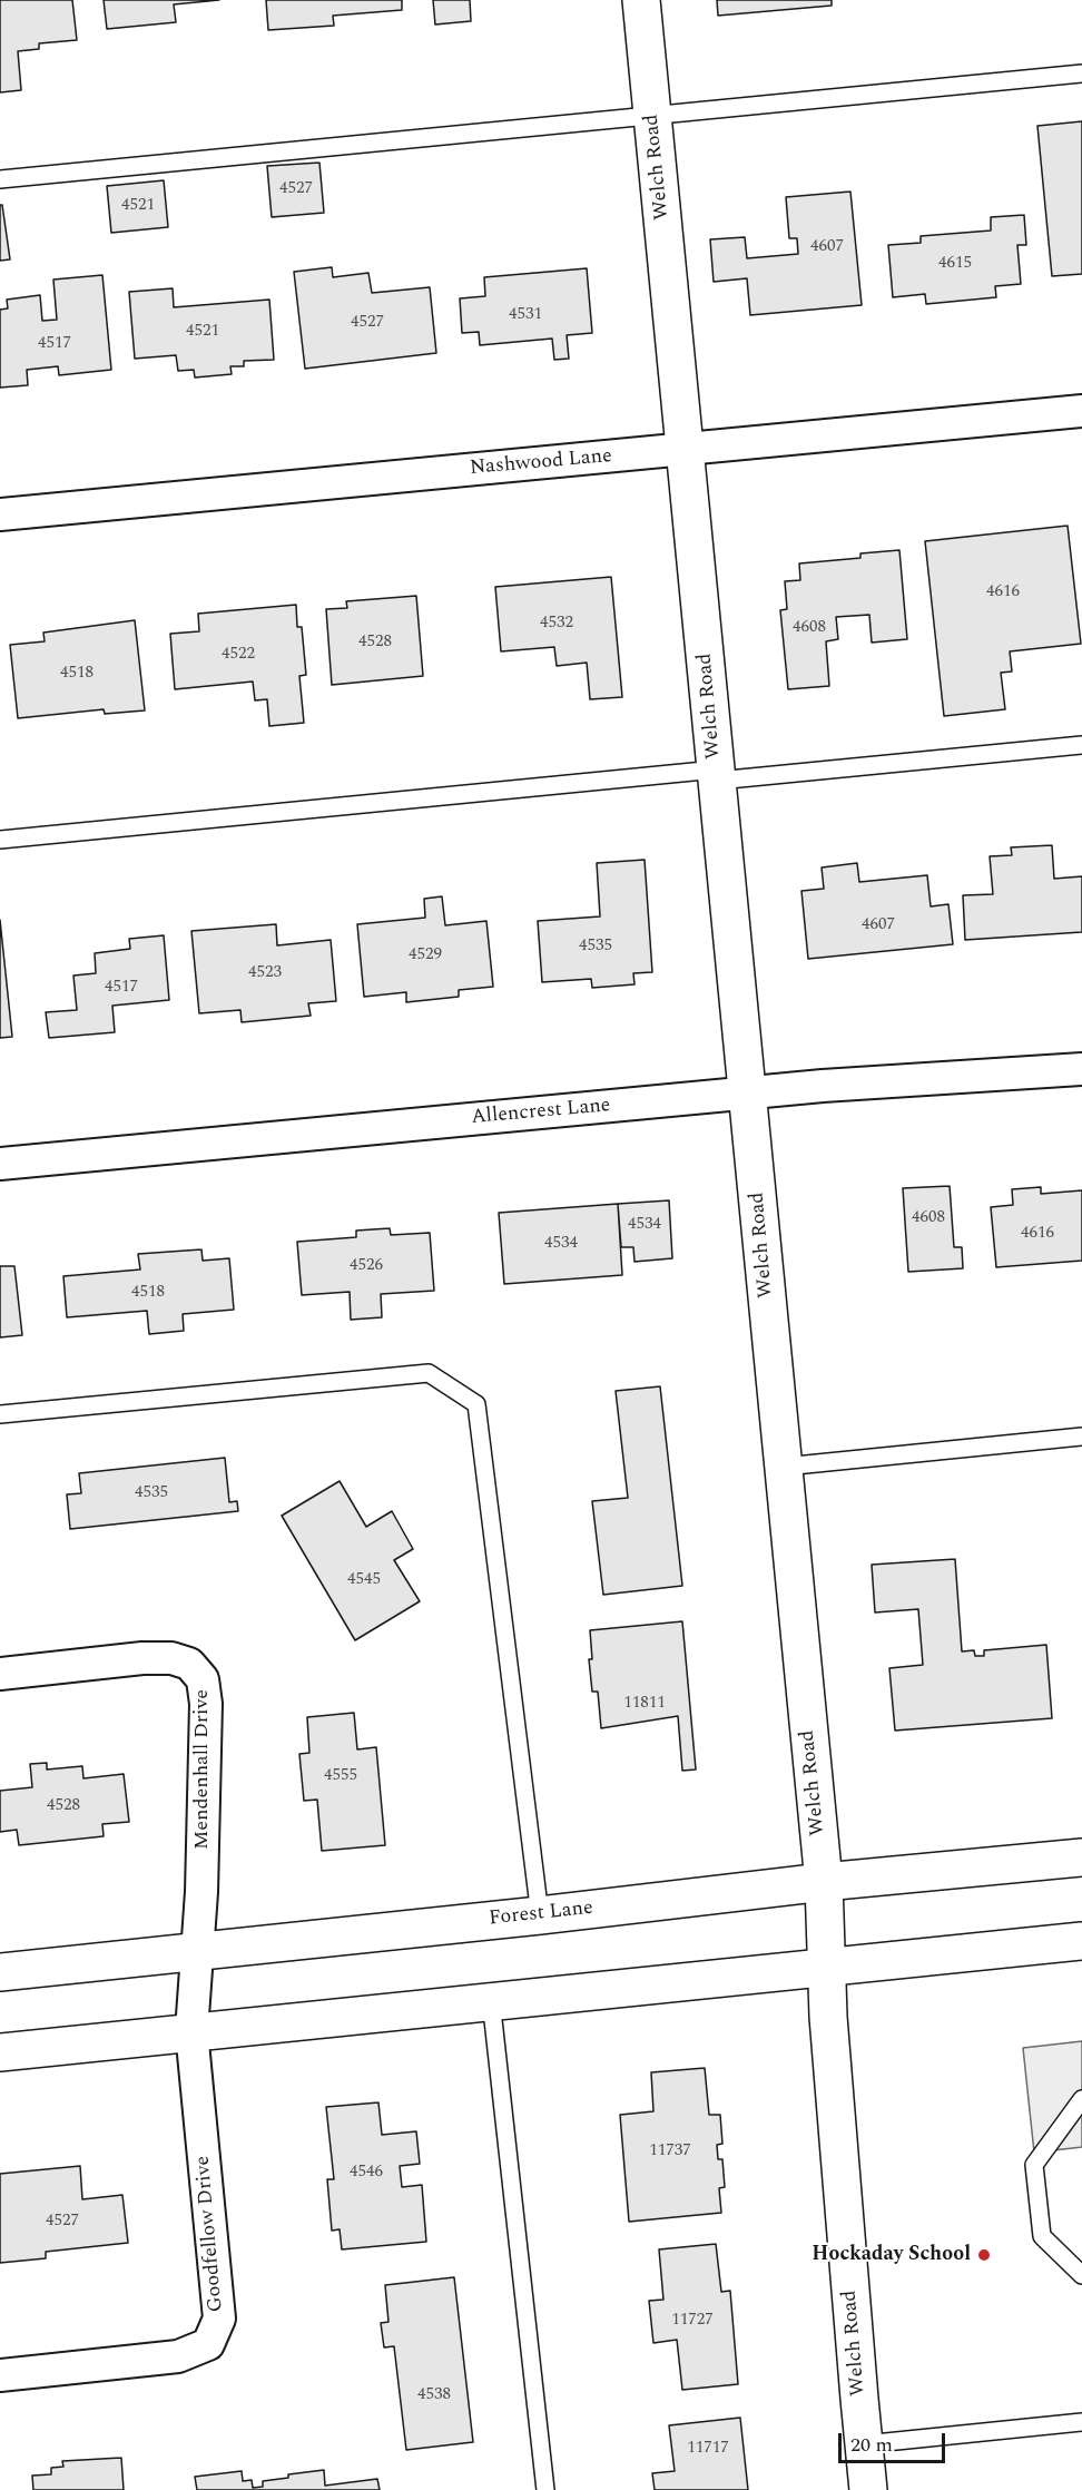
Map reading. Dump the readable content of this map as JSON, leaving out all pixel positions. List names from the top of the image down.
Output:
{
  "streets": {
    "street": [
      "Welch Road",
      "Nashwood Lane",
      "Allencrest Lane",
      "Mendenhall Drive",
      "Forest Lane",
      "Goodfellow Drive"
    ]
  },
  "crossings": [
    ["Welch Road", "Nashwood Lane"],
    ["Welch Road", "Allencrest Lane"],
    ["Welch Road", "Forest Lane"],
    ["Mendenhall Drive", "Forest Lane"],
    ["Mendenhall Drive", "Goodfellow Drive"],
    ["Forest Lane", "Goodfellow Drive"]
  ],
  "places": ["Hockaday School"],
  "house_numbers": [
    "4527",
    "4521",
    "4607",
    "4615",
    "4531",
    "4527",
    "4521",
    "4517",
    "4616",
    "4532",
    "4608",
    "4528",
    "4522",
    "4518",
    "4607",
    "4535",
    "4529",
    "4523",
    "4517",
    "4608",
    "4534",
    "4616",
    "4534",
    "4526",
    "4518",
    "4535",
    "4545",
    "11811",
    "4555",
    "4528",
    "11737",
    "4546",
    "4527",
    "11727",
    "4538",
    "11717"
  ],
  "scale_bar": "20 m"
}
